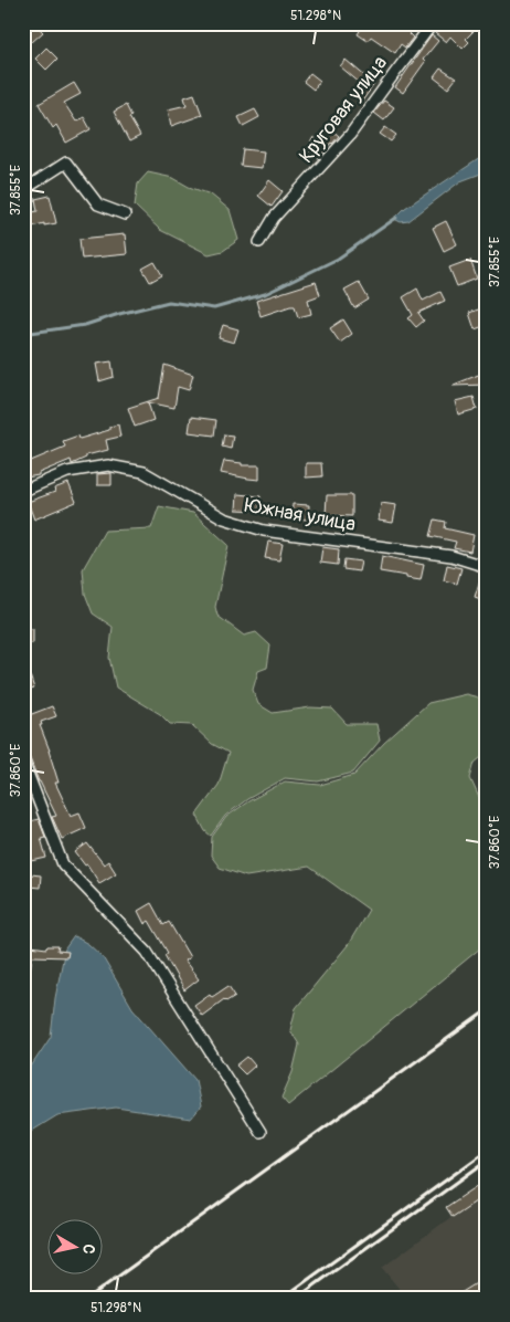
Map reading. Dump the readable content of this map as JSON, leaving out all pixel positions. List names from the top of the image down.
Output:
{
  "streets": {
    "street": ["Круговая улица", "Южная улица"]
  },
  "north": "right",
  "coordinates": ["51.298°N", "37.855°E", "37.860°E"]
}
